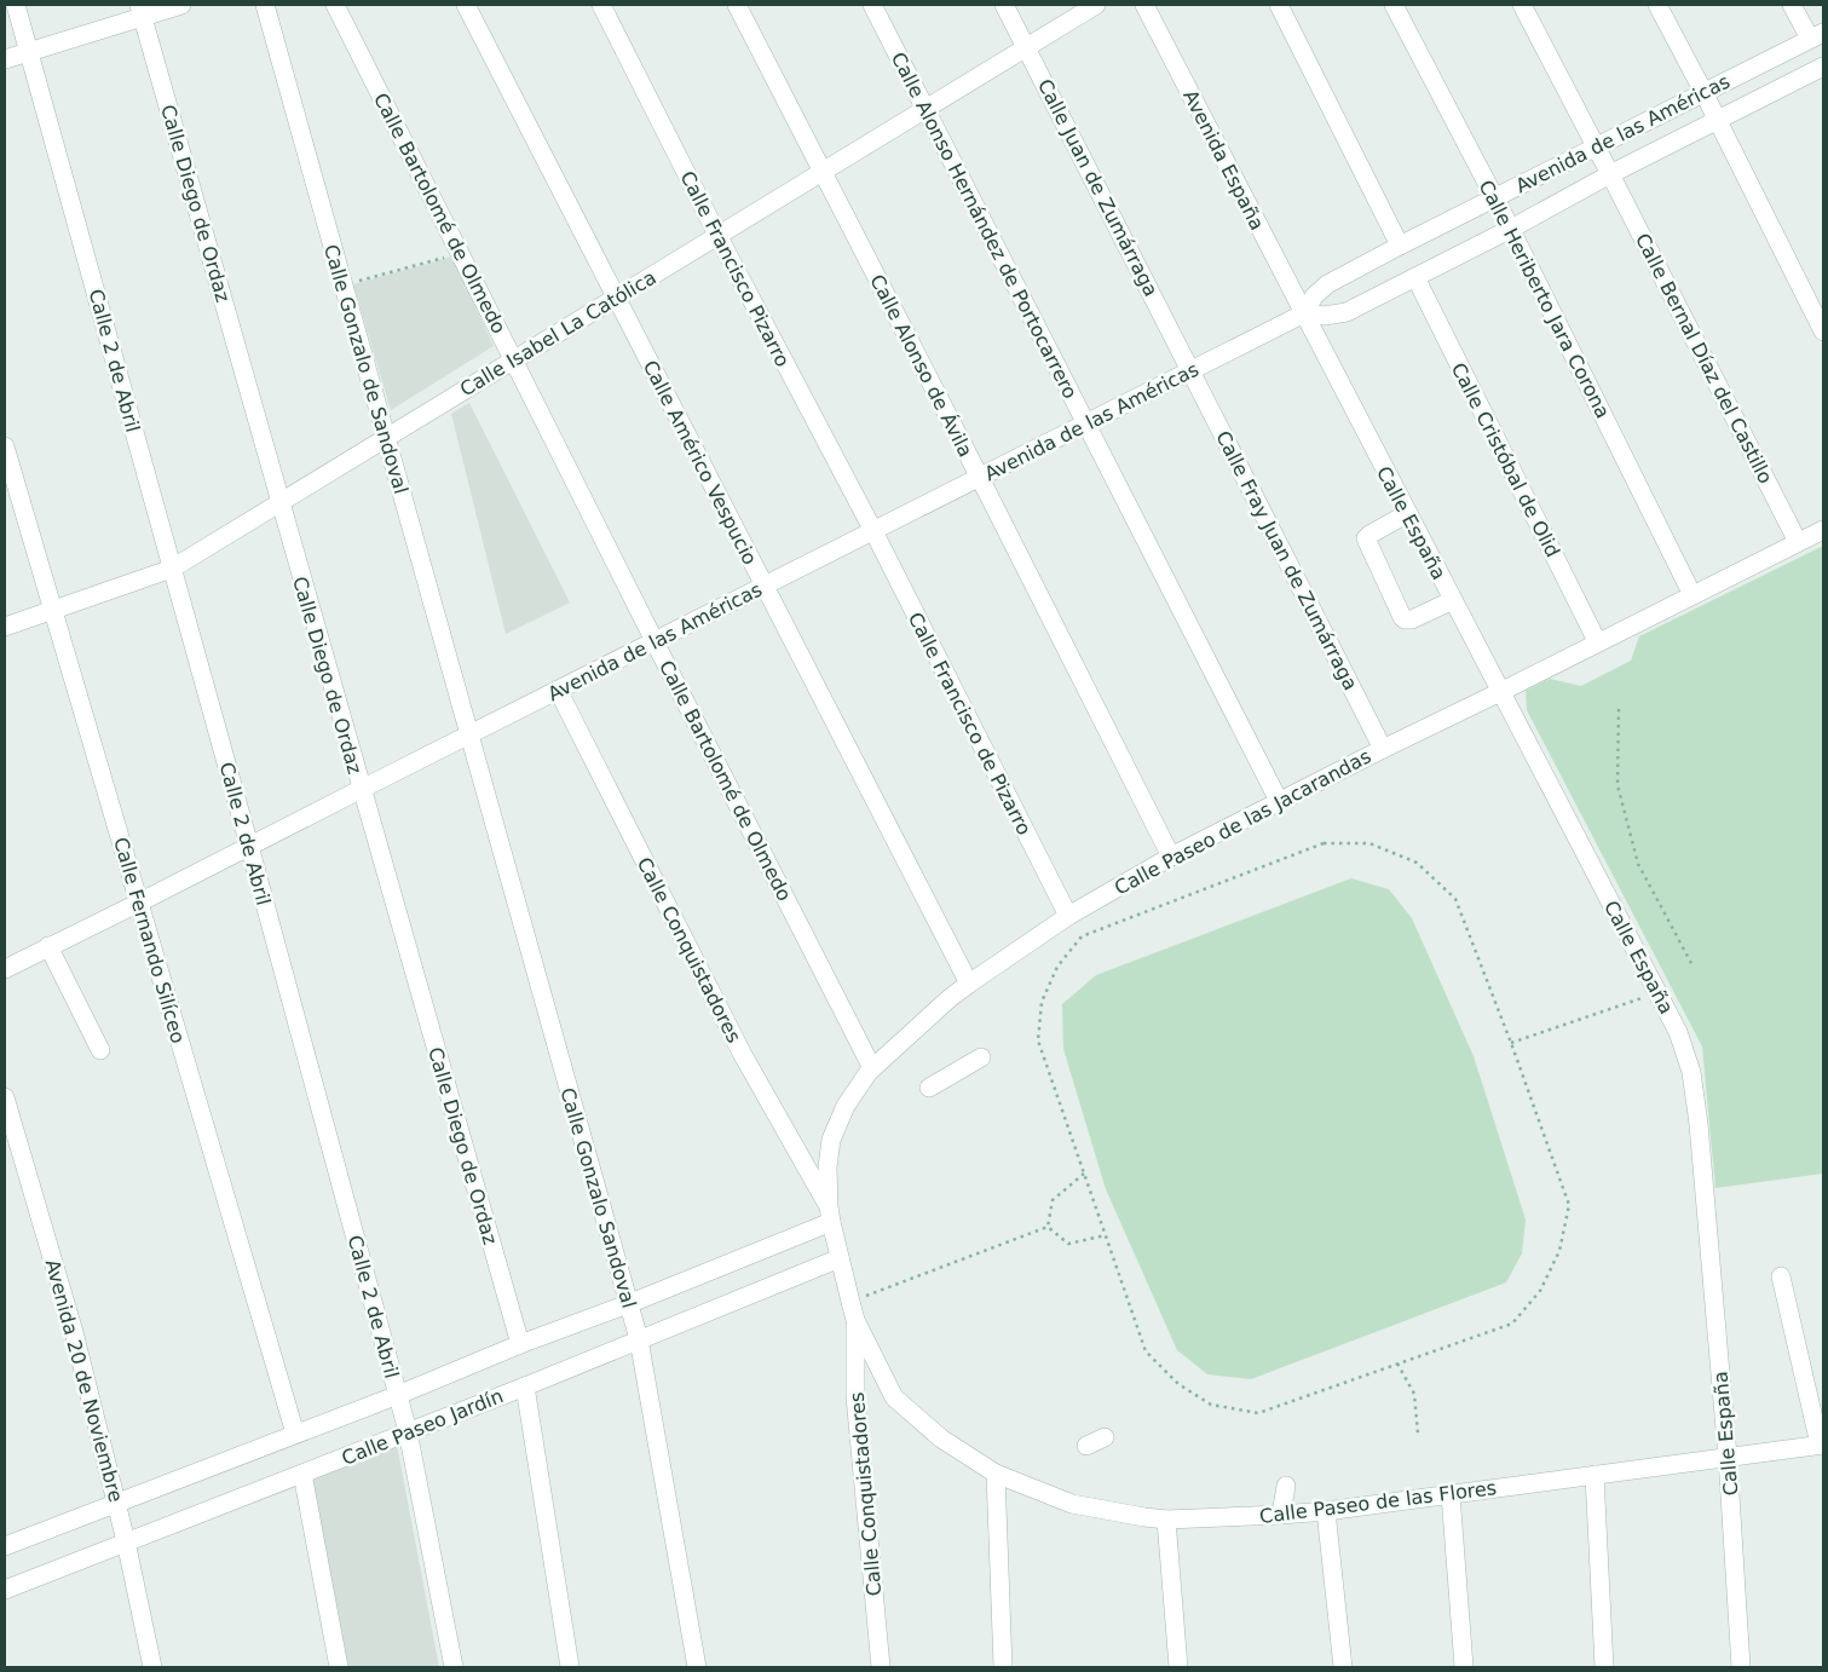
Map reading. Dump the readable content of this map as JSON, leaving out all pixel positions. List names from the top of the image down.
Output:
{
  "streets": {
    "street": [
      "Avenida de las Américas",
      "Avenida España",
      "Calle Juan de Zumárraga",
      "Calle Diego de Ordaz",
      "Calle Bartolomé de Olmedo",
      "Calle Alonso Hernández de Portocarrero",
      "Calle Francisco Pizarro",
      "Calle Heriberto Jara Corona",
      "Calle Isabel La Católica",
      "Calle Bernal Díaz del Castillo",
      "Calle 2 de Abril",
      "Calle Alonso de Ávila",
      "Calle Gonzalo de Sandoval",
      "Calle Cristóbal de Olid",
      "Calle Américo Vespucio",
      "Calle España",
      "Calle Fray Juan de Zumárraga",
      "Calle Francisco de Pizarro",
      "Calle Paseo de las Jacarandas",
      "Calle Fernando Silíceo",
      "Calle Conquistadores",
      "Calle Gonzalo Sandoval",
      "Avenida 20 de Noviembre",
      "Calle Paseo Jardín",
      "Calle Paseo de las Flores"
    ]
  },
  "crossings": [
    ["Avenida de las Américas", "Avenida España"],
    ["Avenida de las Américas", "Calle Juan de Zumárraga"],
    ["Avenida de las Américas", "Calle Diego de Ordaz"],
    ["Avenida de las Américas", "Calle Bartolomé de Olmedo"],
    ["Avenida de las Américas", "Calle Alonso Hernández de Portocarrero"],
    ["Avenida de las Américas", "Calle Francisco Pizarro"],
    ["Avenida de las Américas", "Calle Heriberto Jara Corona"],
    ["Avenida de las Américas", "Calle Bernal Díaz del Castillo"],
    ["Avenida de las Américas", "Calle 2 de Abril"],
    ["Avenida de las Américas", "Calle Alonso de Ávila"],
    ["Avenida de las Américas", "Calle Gonzalo de Sandoval"],
    ["Avenida de las Américas", "Calle Cristóbal de Olid"],
    ["Avenida de las Américas", "Calle Américo Vespucio"],
    ["Avenida de las Américas", "Calle España"],
    ["Avenida de las Américas", "Calle Fray Juan de Zumárraga"],
    ["Avenida de las Américas", "Calle Francisco de Pizarro"],
    ["Avenida de las Américas", "Calle Fernando Silíceo"],
    ["Avenida de las Américas", "Calle Conquistadores"],
    ["Avenida de las Américas", "Calle Gonzalo Sandoval"],
    ["Avenida España", "Calle España"],
    ["Calle Juan de Zumárraga", "Calle Isabel La Católica"],
    ["Calle Juan de Zumárraga", "Calle Fray Juan de Zumárraga"],
    ["Calle Diego de Ordaz", "Calle Isabel La Católica"],
    ["Calle Diego de Ordaz", "Calle Paseo Jardín"],
    ["Calle Bartolomé de Olmedo", "Calle Isabel La Católica"],
    ["Calle Bartolomé de Olmedo", "Calle Paseo de las Jacarandas"],
    ["Calle Alonso Hernández de Portocarrero", "Calle Isabel La Católica"],
    ["Calle Alonso Hernández de Portocarrero", "Calle Paseo de las Jacarandas"],
    ["Calle Francisco Pizarro", "Calle Isabel La Católica"],
    ["Calle Francisco Pizarro", "Calle Francisco de Pizarro"],
    ["Calle Heriberto Jara Corona", "Calle Paseo de las Jacarandas"],
    ["Calle Isabel La Católica", "Calle 2 de Abril"],
    ["Calle Isabel La Católica", "Calle Alonso de Ávila"],
    ["Calle Isabel La Católica", "Calle Gonzalo de Sandoval"],
    ["Calle Isabel La Católica", "Calle Américo Vespucio"],
    ["Calle Isabel La Católica", "Calle Fernando Silíceo"],
    ["Calle Bernal Díaz del Castillo", "Calle Paseo de las Jacarandas"],
    ["Calle 2 de Abril", "Calle Paseo Jardín"],
    ["Calle Alonso de Ávila", "Calle Paseo de las Jacarandas"],
    ["Calle Gonzalo de Sandoval", "Calle Gonzalo Sandoval"],
    ["Calle Cristóbal de Olid", "Calle Paseo de las Jacarandas"],
    ["Calle Américo Vespucio", "Calle Paseo de las Jacarandas"],
    ["Calle España", "Calle Paseo de las Jacarandas"],
    ["Calle España", "Calle Paseo de las Flores"],
    ["Calle Fray Juan de Zumárraga", "Calle Paseo de las Jacarandas"],
    ["Calle Francisco de Pizarro", "Calle Paseo de las Jacarandas"],
    ["Calle Paseo de las Jacarandas", "Calle Conquistadores"],
    ["Calle Paseo de las Jacarandas", "Calle Paseo Jardín"],
    ["Calle Paseo de las Jacarandas", "Calle Paseo de las Flores"],
    ["Calle Fernando Silíceo", "Calle Paseo Jardín"],
    ["Calle Conquistadores", "Calle Paseo Jardín"],
    ["Calle Conquistadores", "Calle Paseo de las Flores"],
    ["Calle Gonzalo Sandoval", "Calle Paseo Jardín"],
    ["Avenida 20 de Noviembre", "Calle Paseo Jardín"],
    ["Calle Paseo Jardín", "Calle Paseo de las Flores"]
  ]
}
